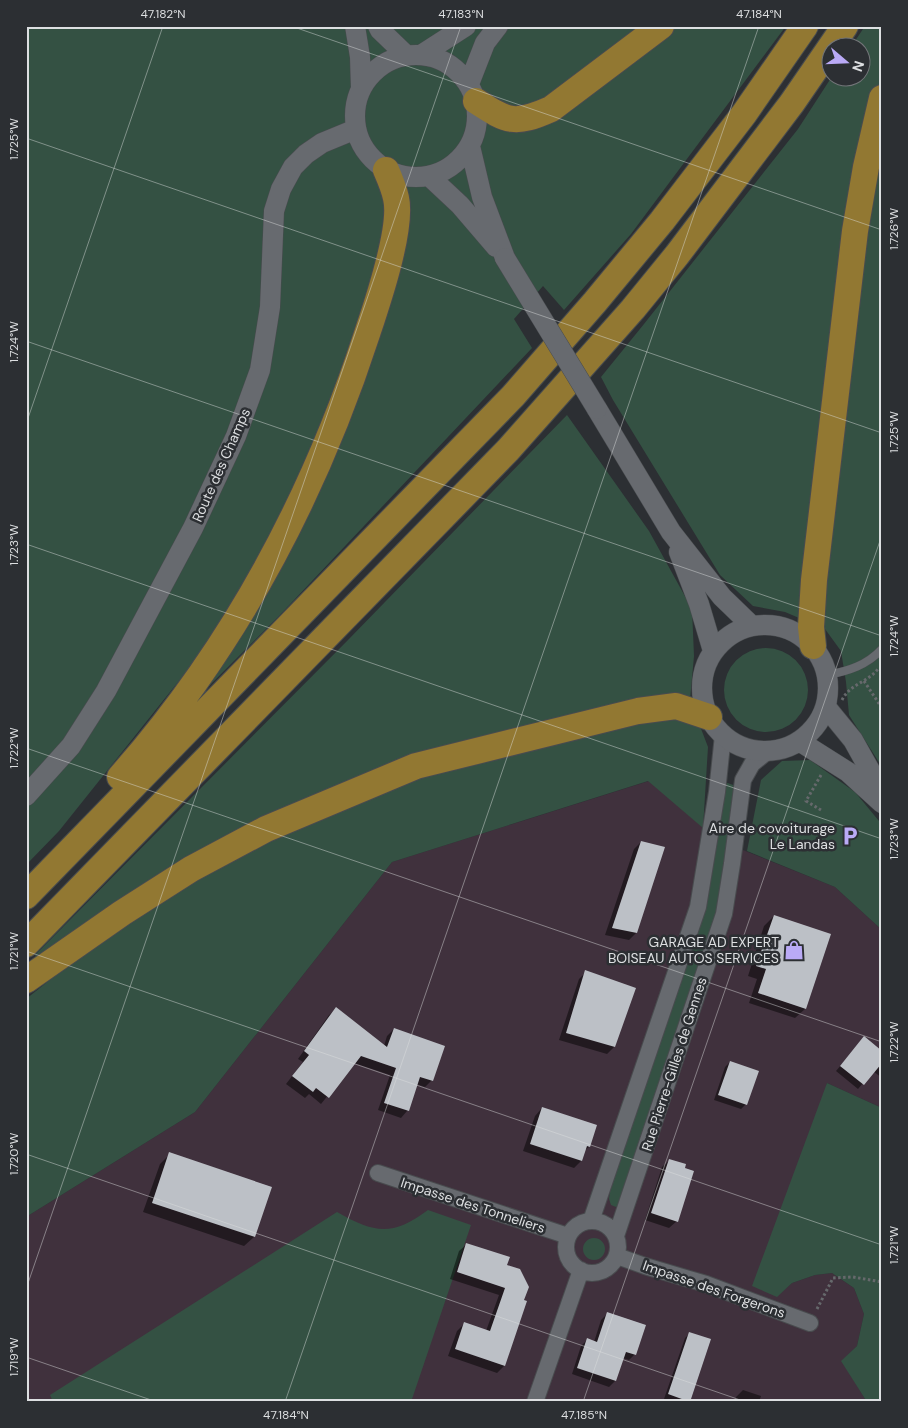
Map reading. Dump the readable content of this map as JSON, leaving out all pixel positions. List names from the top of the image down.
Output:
{
  "streets": {
    "street": [
      "Route des Champs",
      "Rue Pierre-Gilles de Gennes",
      "Impasse des Tonneliers",
      "Impasse des Forgerons"
    ]
  },
  "crossings": [
    ["Rue Pierre-Gilles de Gennes", "Impasse des Tonneliers"],
    ["Rue Pierre-Gilles de Gennes", "Impasse des Forgerons"],
    ["Impasse des Tonneliers", "Impasse des Forgerons"]
  ],
  "places": {
    "parking": ["Aire de covoiturage Le Landas"],
    "shop": ["GARAGE AD EXPERT BOISEAU AUTOS SERVICES"]
  },
  "north": "right",
  "coordinates": [
    "47.182°N",
    "47.183°N",
    "47.184°N",
    "1.725°W",
    "1.726°W",
    "1.724°W",
    "1.723°W",
    "1.722°W",
    "1.721°W",
    "1.720°W",
    "1.719°W",
    "47.185°N"
  ]
}
